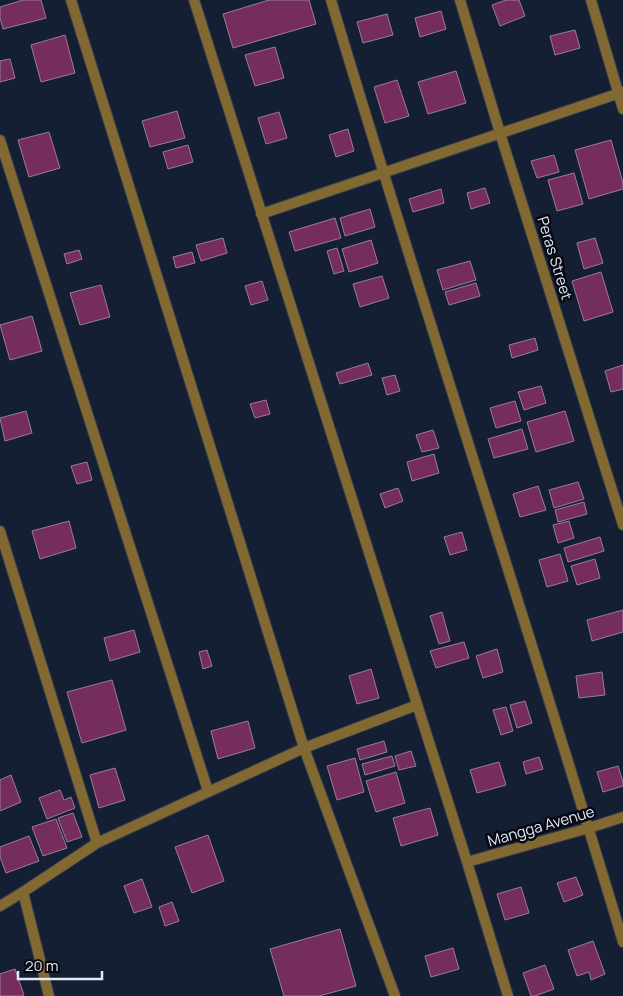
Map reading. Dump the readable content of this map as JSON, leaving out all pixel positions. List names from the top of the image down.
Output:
{
  "streets": {
    "street": ["Peras Street", "Mangga Avenue"]
  },
  "scale_bar": "20 m"
}
